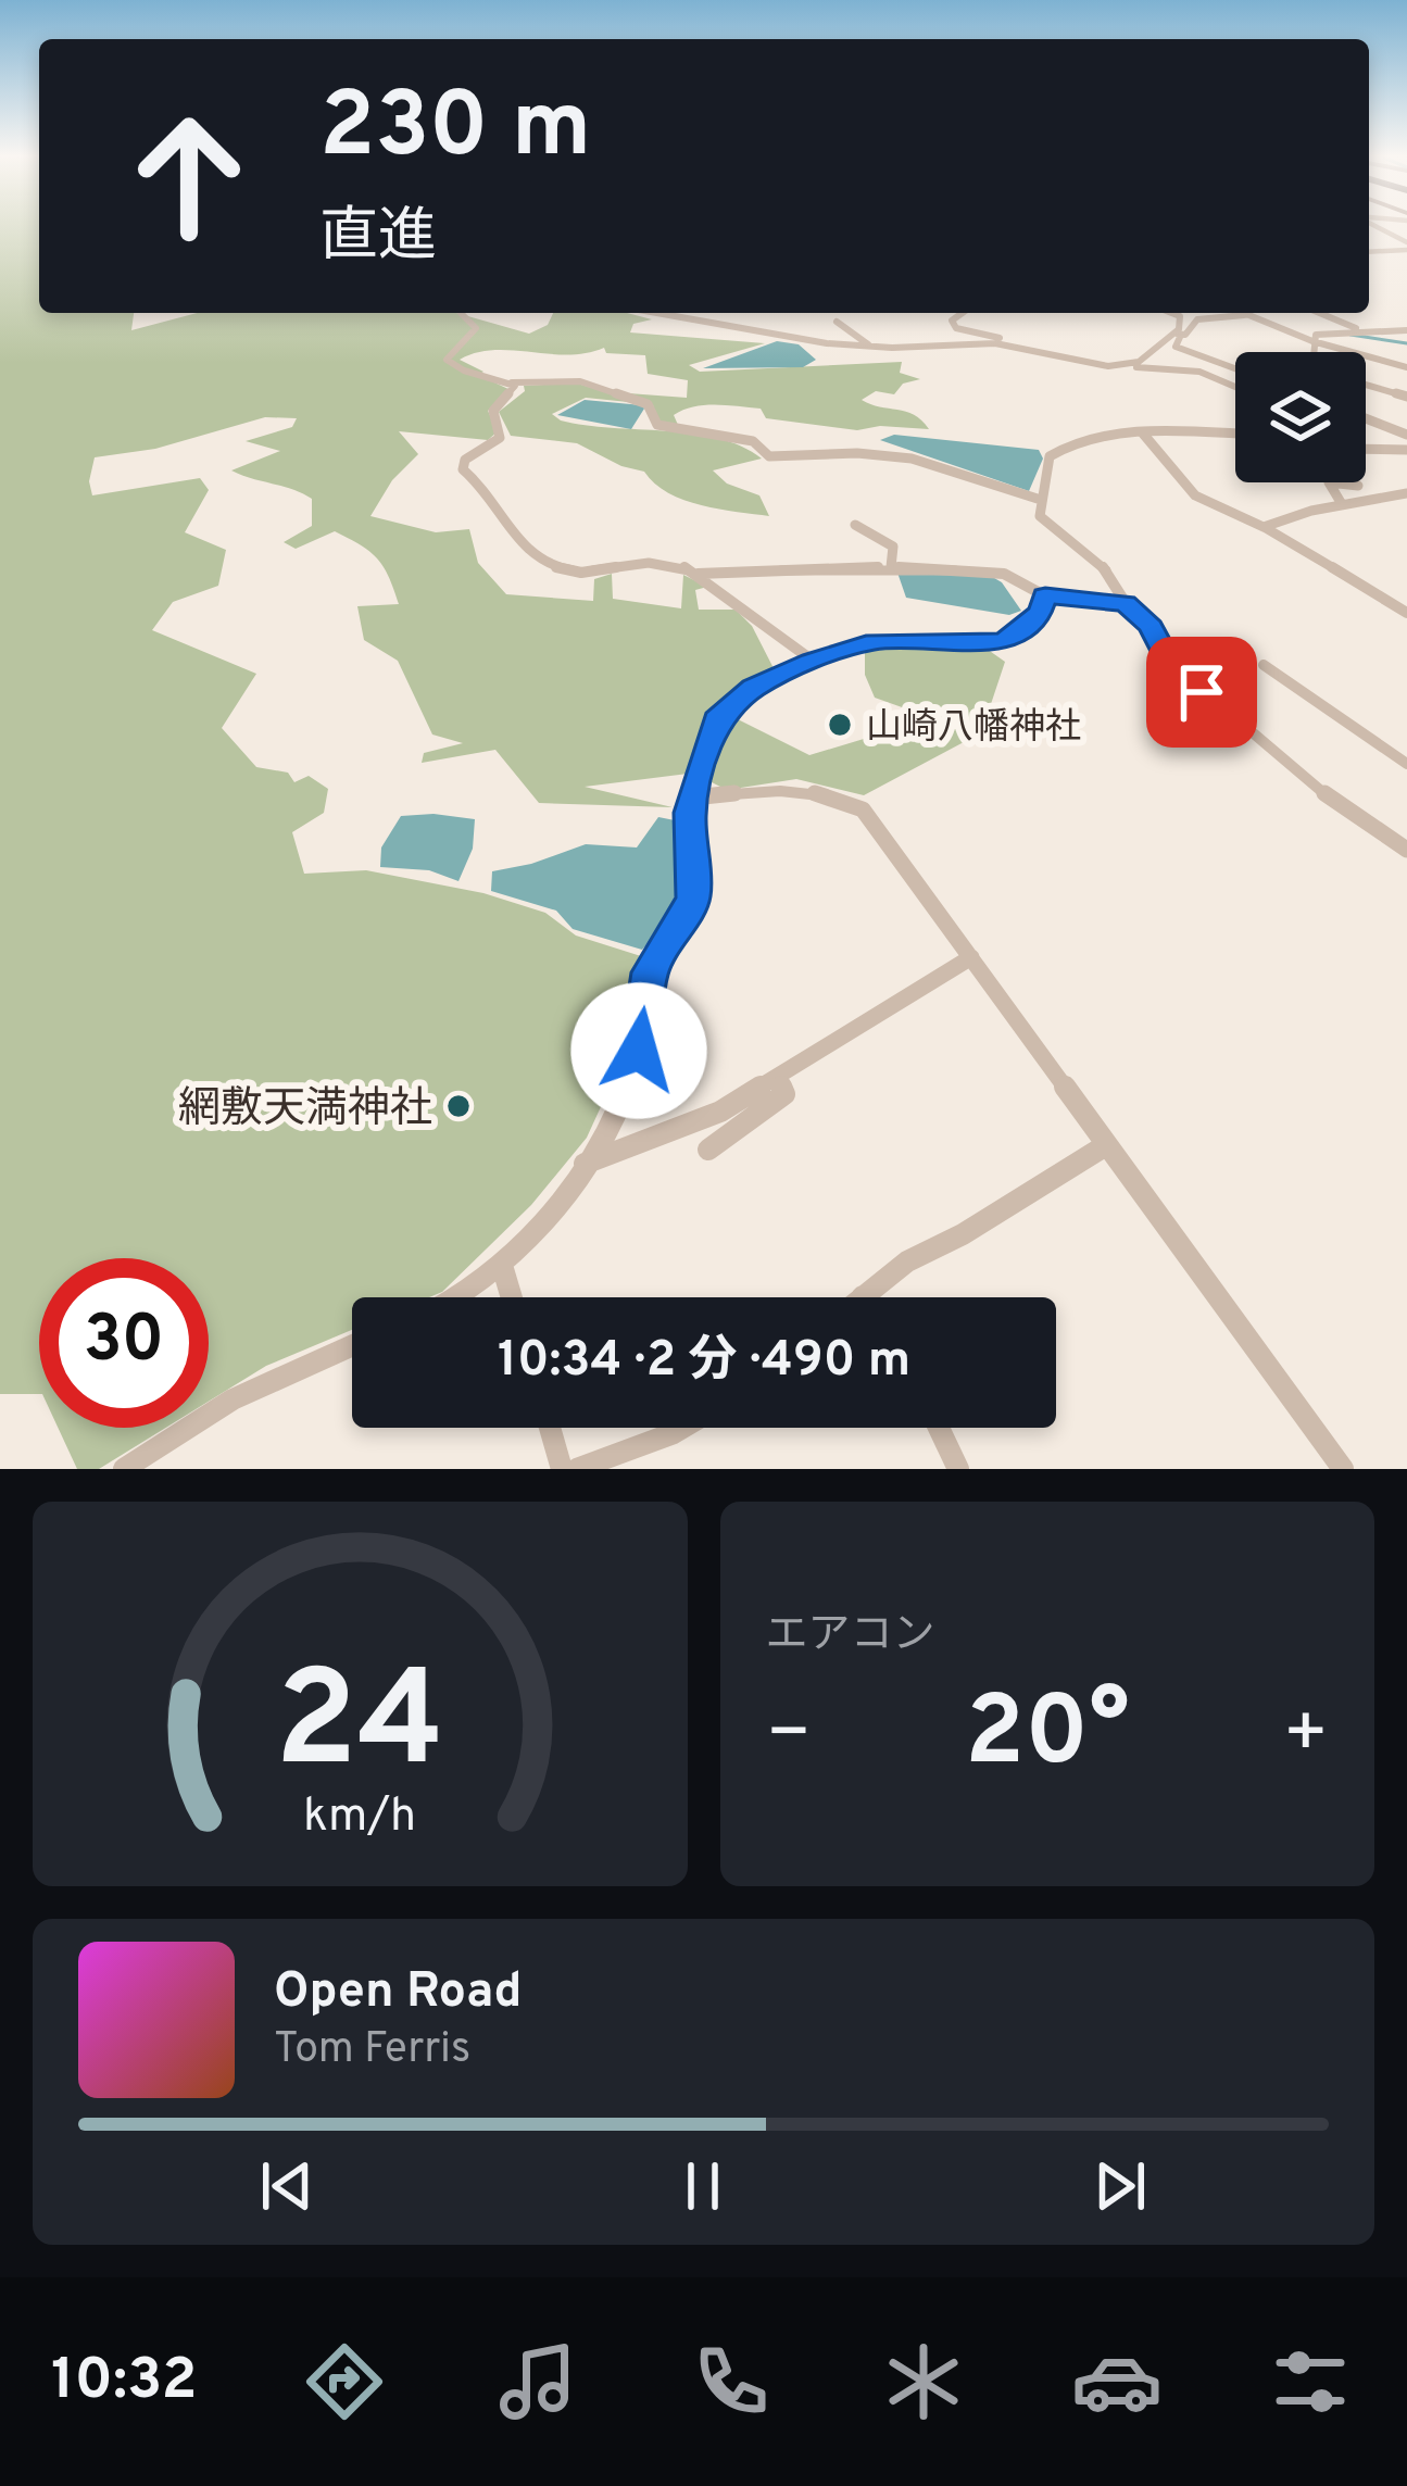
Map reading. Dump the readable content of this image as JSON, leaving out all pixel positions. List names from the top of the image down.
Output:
{
  "places": ["山崎八幡神社", "網敷天満神社"],
  "page": {
    "turn": ["230 m", "直進"],
    "limit": "30",
    "trip": "10:34 · 2 分 · 490 m",
    "tile": "エアコン",
    "heat": ["−", "20°", "+"],
    "song": ["Open Road", "Tom Ferris"],
    "tabs": "10:32",
    "gauge": ["24", "km/h"]
  }
}
